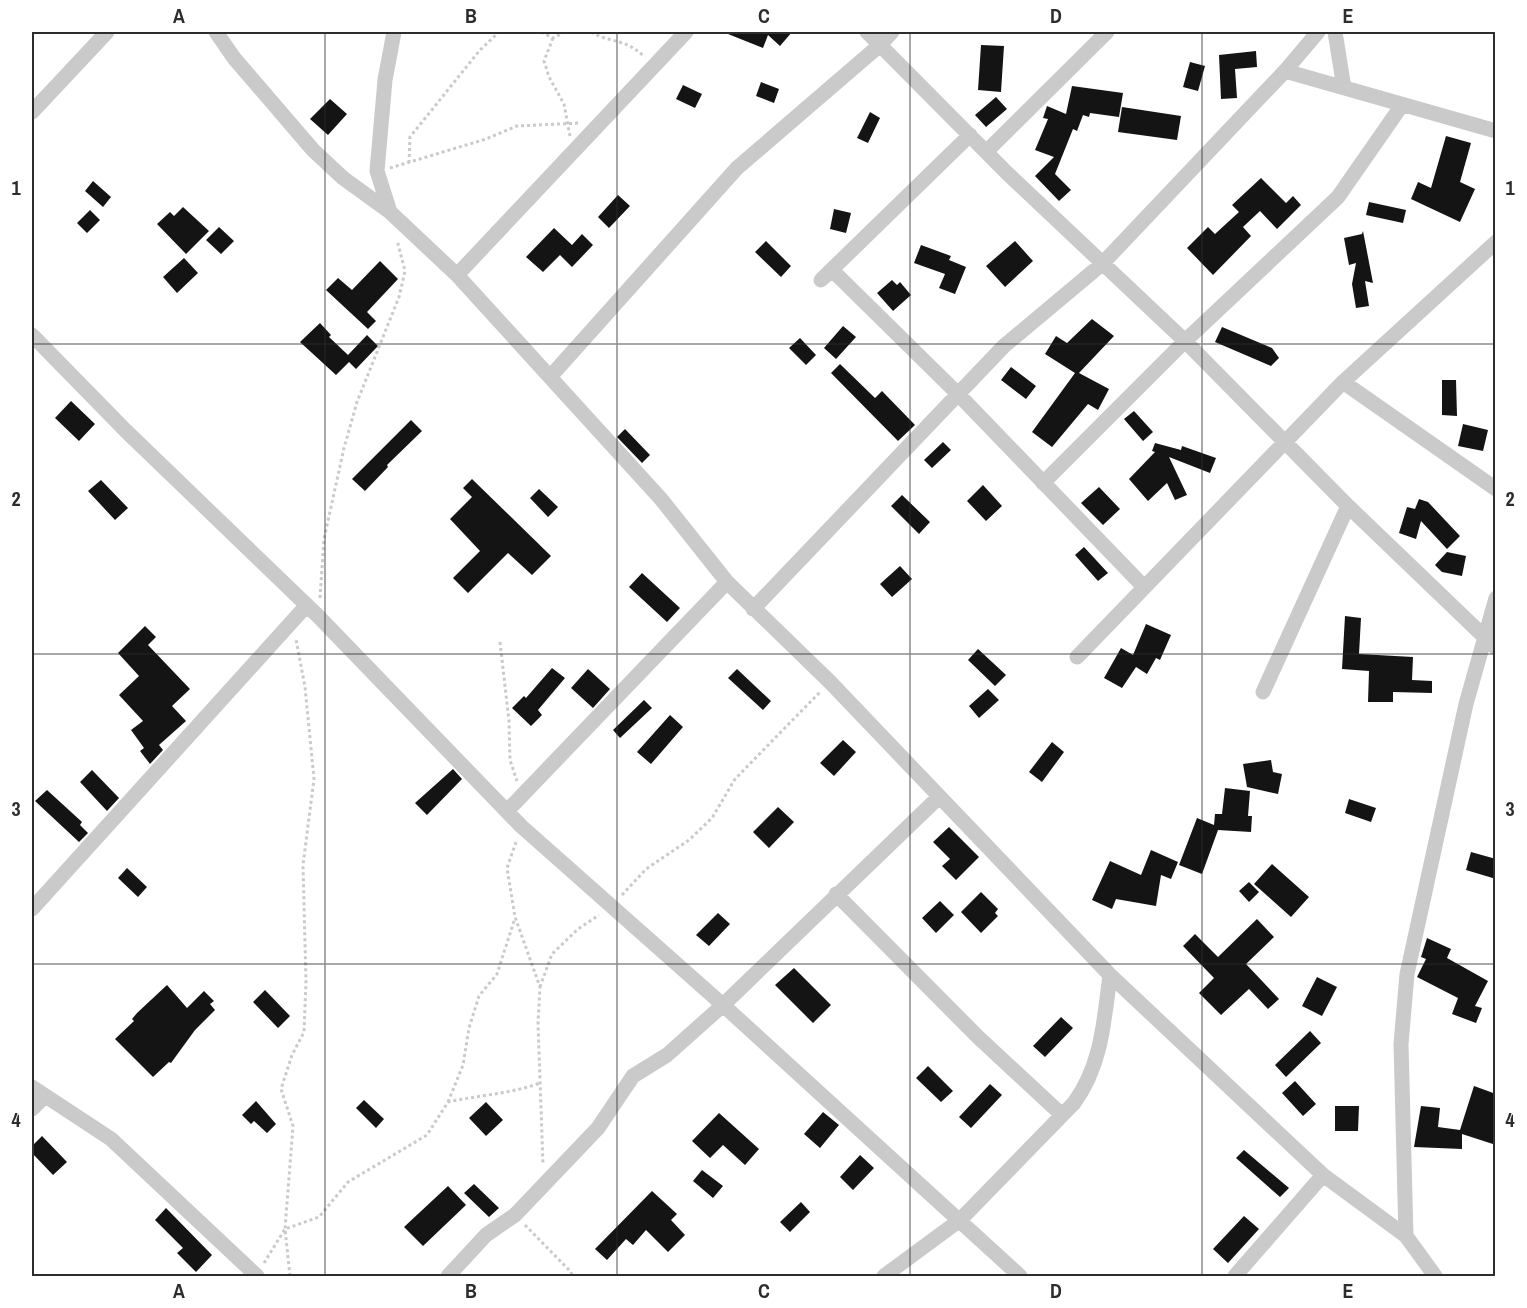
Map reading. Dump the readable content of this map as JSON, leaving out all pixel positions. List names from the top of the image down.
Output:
{
  "grid": {
    "columns": [
      "A",
      "B",
      "C",
      "D",
      "E"
    ],
    "rows": [
      "1",
      "2",
      "3",
      "4"
    ]
  }
}
